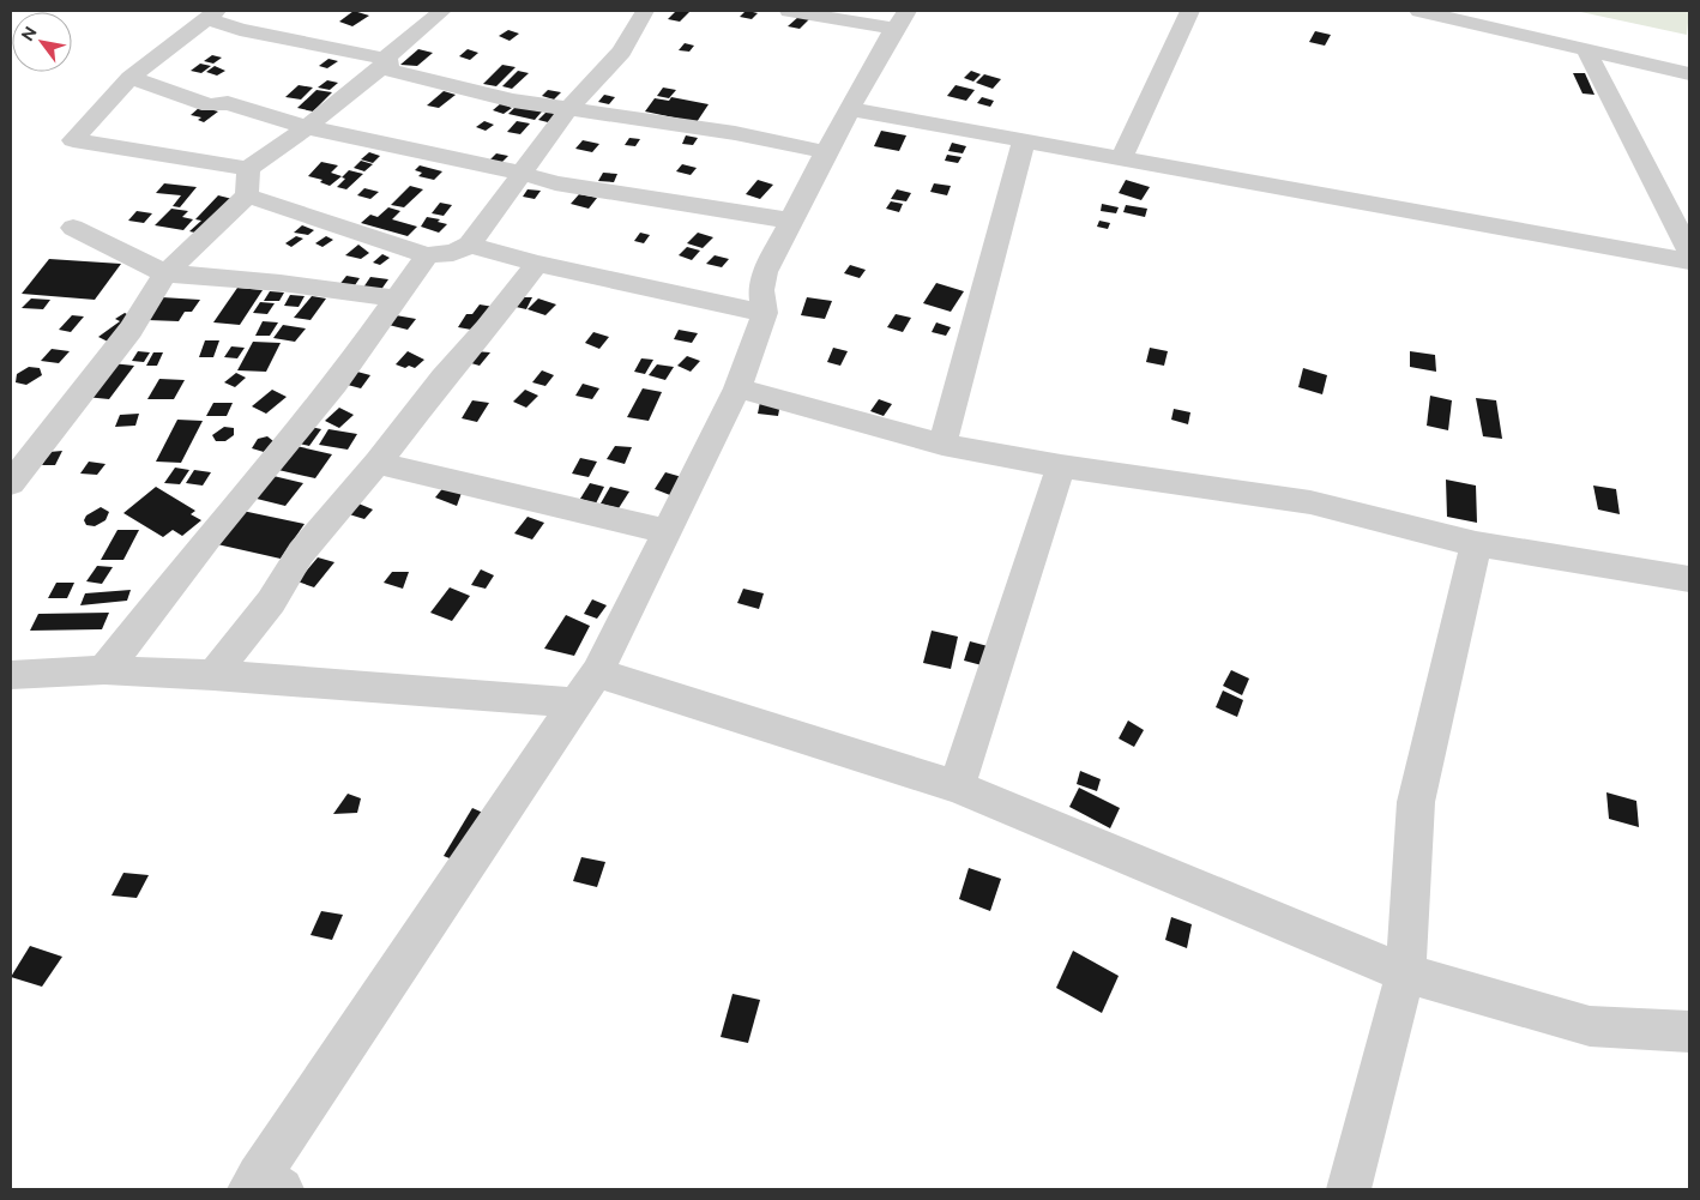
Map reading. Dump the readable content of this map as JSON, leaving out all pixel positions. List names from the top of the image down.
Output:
{
  "north": "top left"
}
